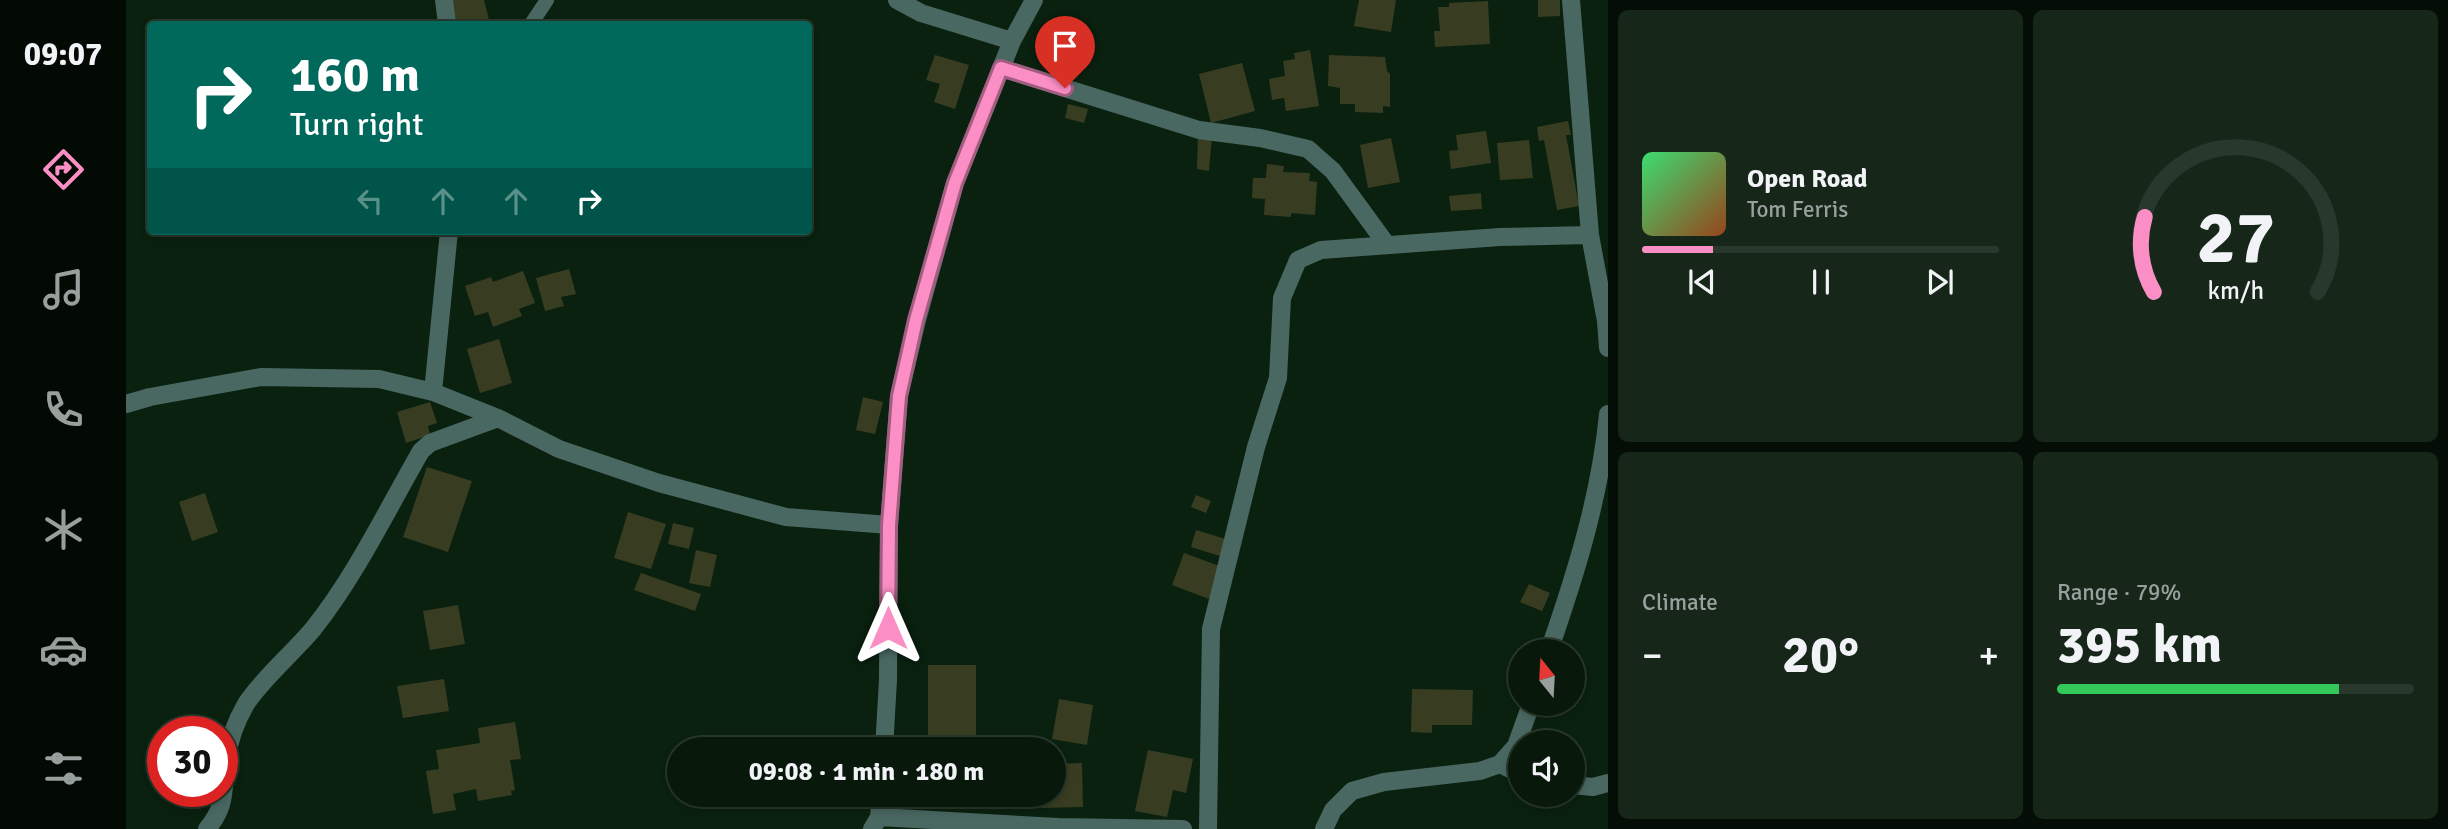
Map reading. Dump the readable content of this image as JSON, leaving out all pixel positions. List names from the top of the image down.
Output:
{
  "north": "top",
  "page": {
    "tabs": "09:07",
    "turn": ["160 m", "Turn right"],
    "song": ["Open Road", "Tom Ferris"],
    "tile": [
      "Climate",
      ["Range · 79%", "395 km"]
    ],
    "heat": ["−", "20°", "+"],
    "limit": "30",
    "trip": "09:08 · 1 min · 180 m",
    "gauge": ["27", "km/h"]
  }
}
